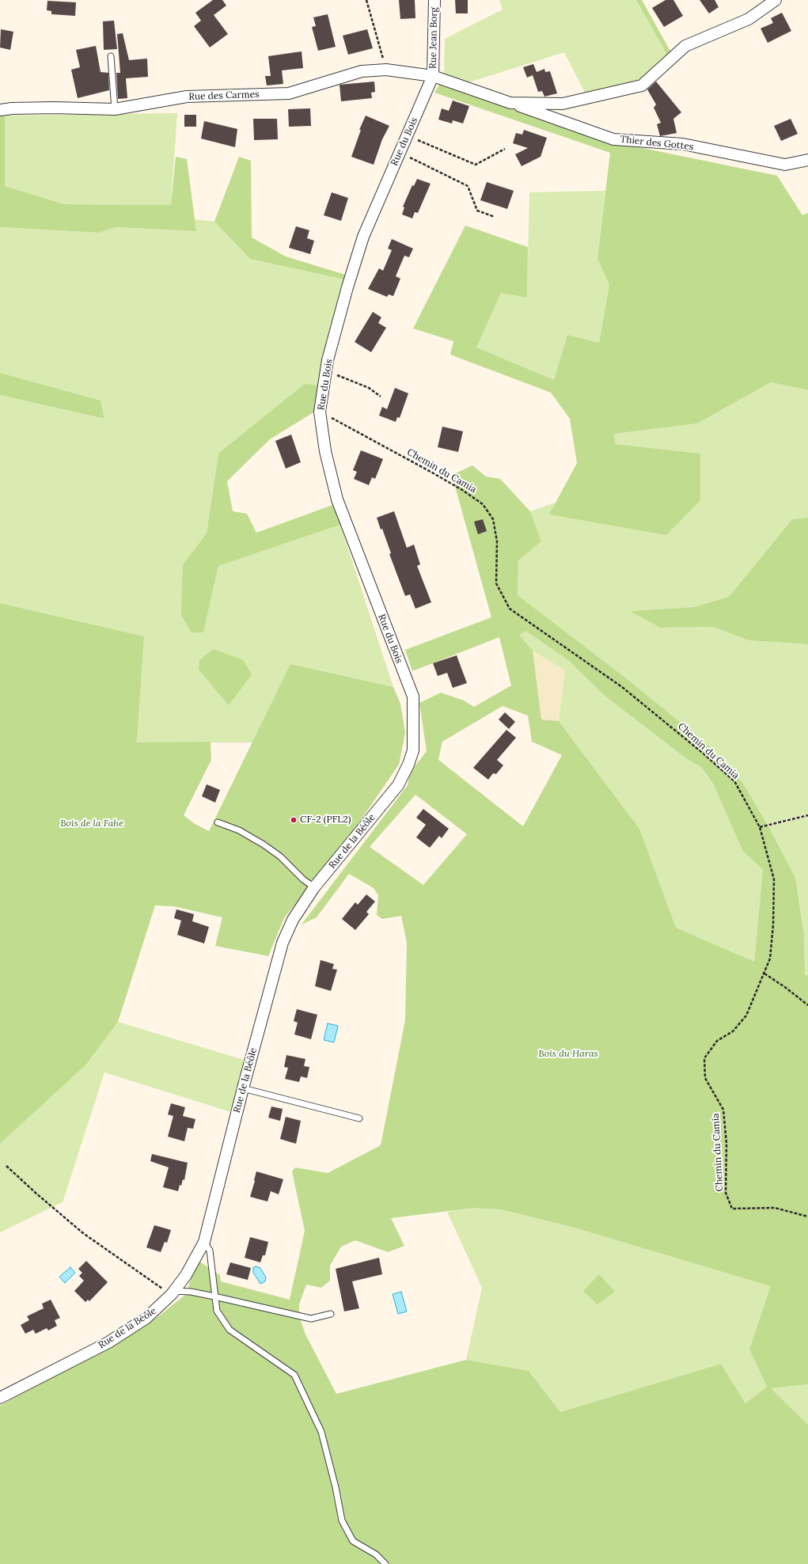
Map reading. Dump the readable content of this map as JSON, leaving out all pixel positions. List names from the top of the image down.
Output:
{
  "streets": {
    "street": [
      "Rue Jean Borg",
      "Rue des Carmes",
      "Rue du Bois",
      "Thier des Gottes",
      "Rue de la Béôle"
    ],
    "path": ["Chemin du Camia"]
  },
  "crossings": [
    ["Rue Jean Borg", "Rue des Carmes"],
    ["Rue Jean Borg", "Rue du Bois"],
    ["Rue Jean Borg", "Thier des Gottes"],
    ["Rue des Carmes", "Rue du Bois"],
    ["Rue des Carmes", "Thier des Gottes"],
    ["Rue du Bois", "Thier des Gottes"],
    ["Rue du Bois", "Chemin du Camia"],
    ["Rue du Bois", "Rue de la Béôle"]
  ],
  "parks": ["Bois de la Fahe", "Bois du Haras"],
  "places": ["CF-2 (PFL2)"]
}
